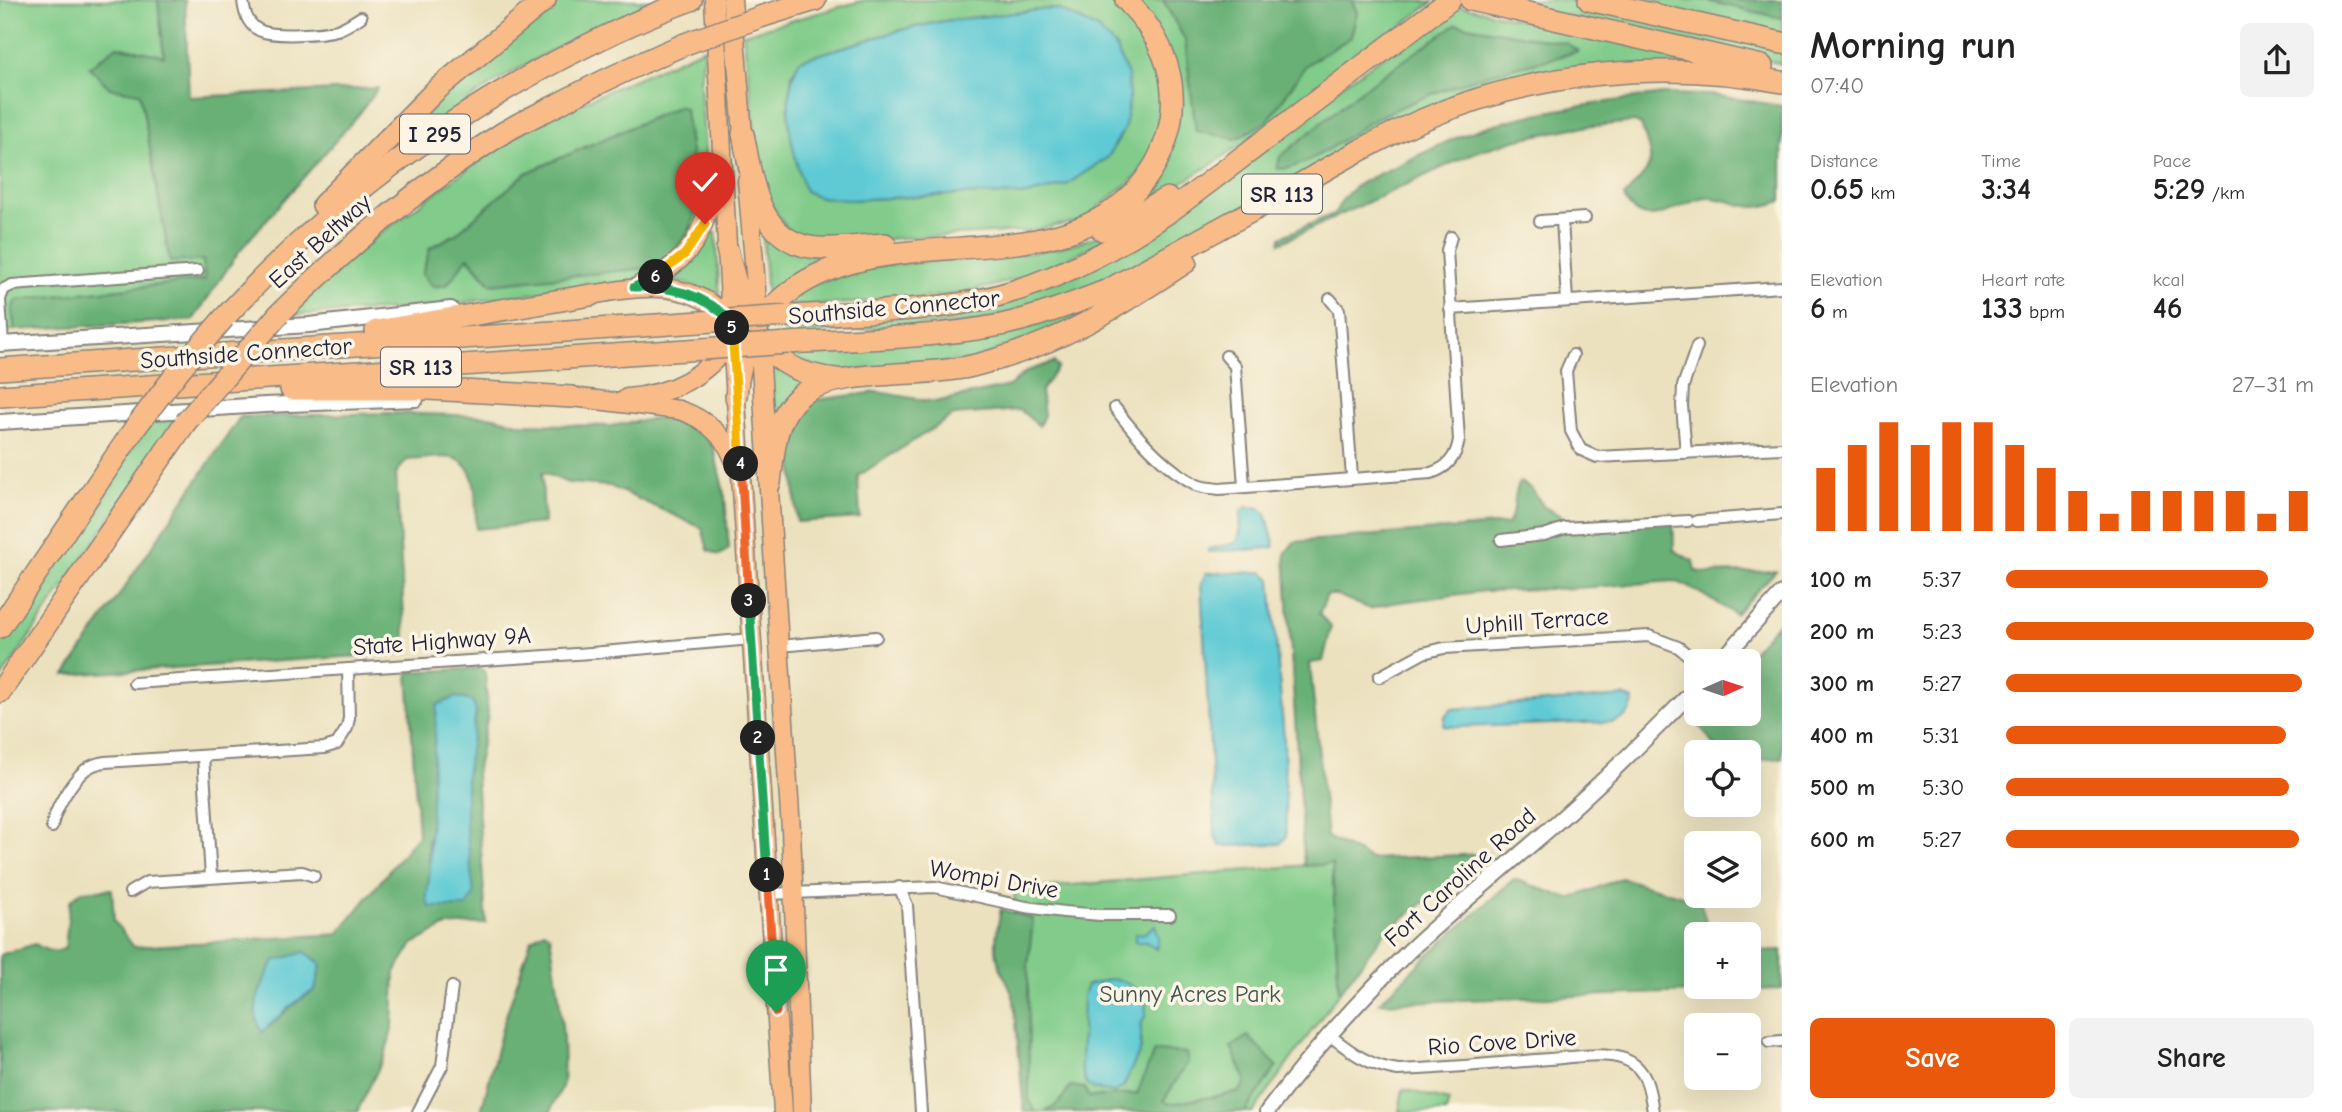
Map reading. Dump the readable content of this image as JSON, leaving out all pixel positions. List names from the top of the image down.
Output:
{
  "streets": {
    "highway": [
      "I 295",
      "SR 113",
      "East Beltway",
      "Southside Connector"
    ],
    "street": [
      "Uphill Terrace",
      "State Highway 9A",
      "Fort Caroline Road",
      "Wompi Drive",
      "Rio Cove Drive"
    ]
  },
  "crossings": [
    ["Fort Caroline Road", "Rio Cove Drive"]
  ],
  "parks": ["Sunny Acres Park"],
  "north": "right",
  "page": {
    "heading": ["Morning run", "07:40"],
    "stats": [
      ["Distance", "0.65 km"],
      ["Time", "3:34"],
      ["Pace", "5:29 /km"],
      ["Elevation", "6 m"],
      ["Heart rate", "133 bpm"],
      ["kcal", "46"]
    ],
    "pins": [
      "6",
      "5",
      "4",
      "3",
      "2",
      "1"
    ],
    "chart": ["Elevation", "27–31 m"],
    "list": [
      {
        "name": "100 m",
        "note": "5:37"
      },
      {
        "name": "200 m",
        "note": "5:23"
      },
      {
        "name": "300 m",
        "note": "5:27"
      },
      {
        "name": "400 m",
        "note": "5:31"
      },
      {
        "name": "500 m",
        "note": "5:30"
      },
      {
        "name": "600 m",
        "note": "5:27"
      }
    ],
    "map_buttons": ["+", "−"],
    "buttons": ["Save", "Share"]
  }
}
